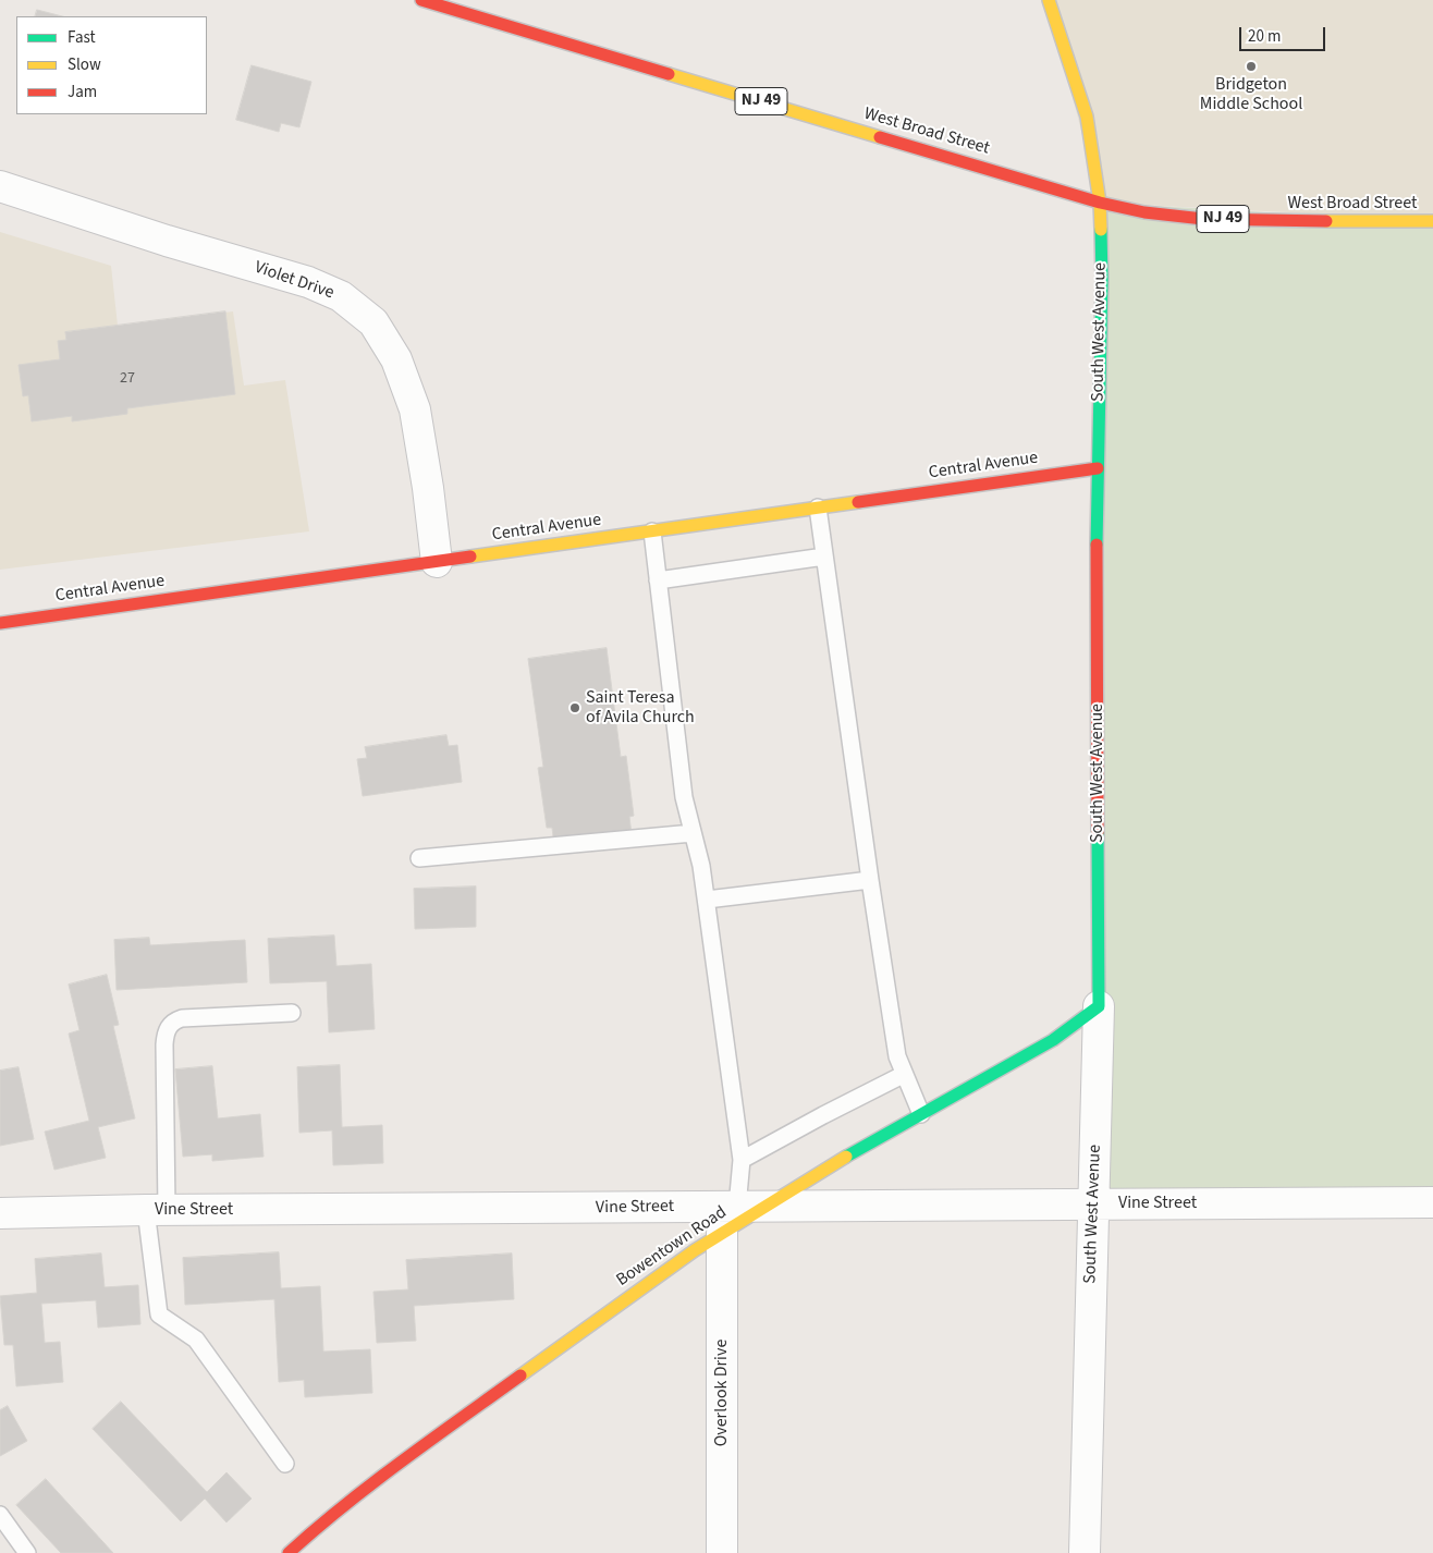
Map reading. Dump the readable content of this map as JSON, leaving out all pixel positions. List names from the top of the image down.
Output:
{
  "streets": {
    "main road": [
      "NJ 49",
      "West Broad Street",
      "South West Avenue",
      "Central Avenue",
      "Bowentown Road"
    ],
    "street": ["Violet Drive", "Vine Street", "Overlook Drive"]
  },
  "crossings": [
    ["West Broad Street", "South West Avenue"],
    ["Violet Drive", "Central Avenue"],
    ["South West Avenue", "Central Avenue"],
    ["South West Avenue", "Vine Street"],
    ["South West Avenue", "Bowentown Road"],
    ["Vine Street", "Bowentown Road"],
    ["Bowentown Road", "Overlook Drive"]
  ],
  "places": ["Bridgeton Middle School", "Saint Teresa of Avila Church"],
  "house_numbers": ["27"],
  "legend": ["Fast", "Slow", "Jam"],
  "scale_bar": "20 m"
}
